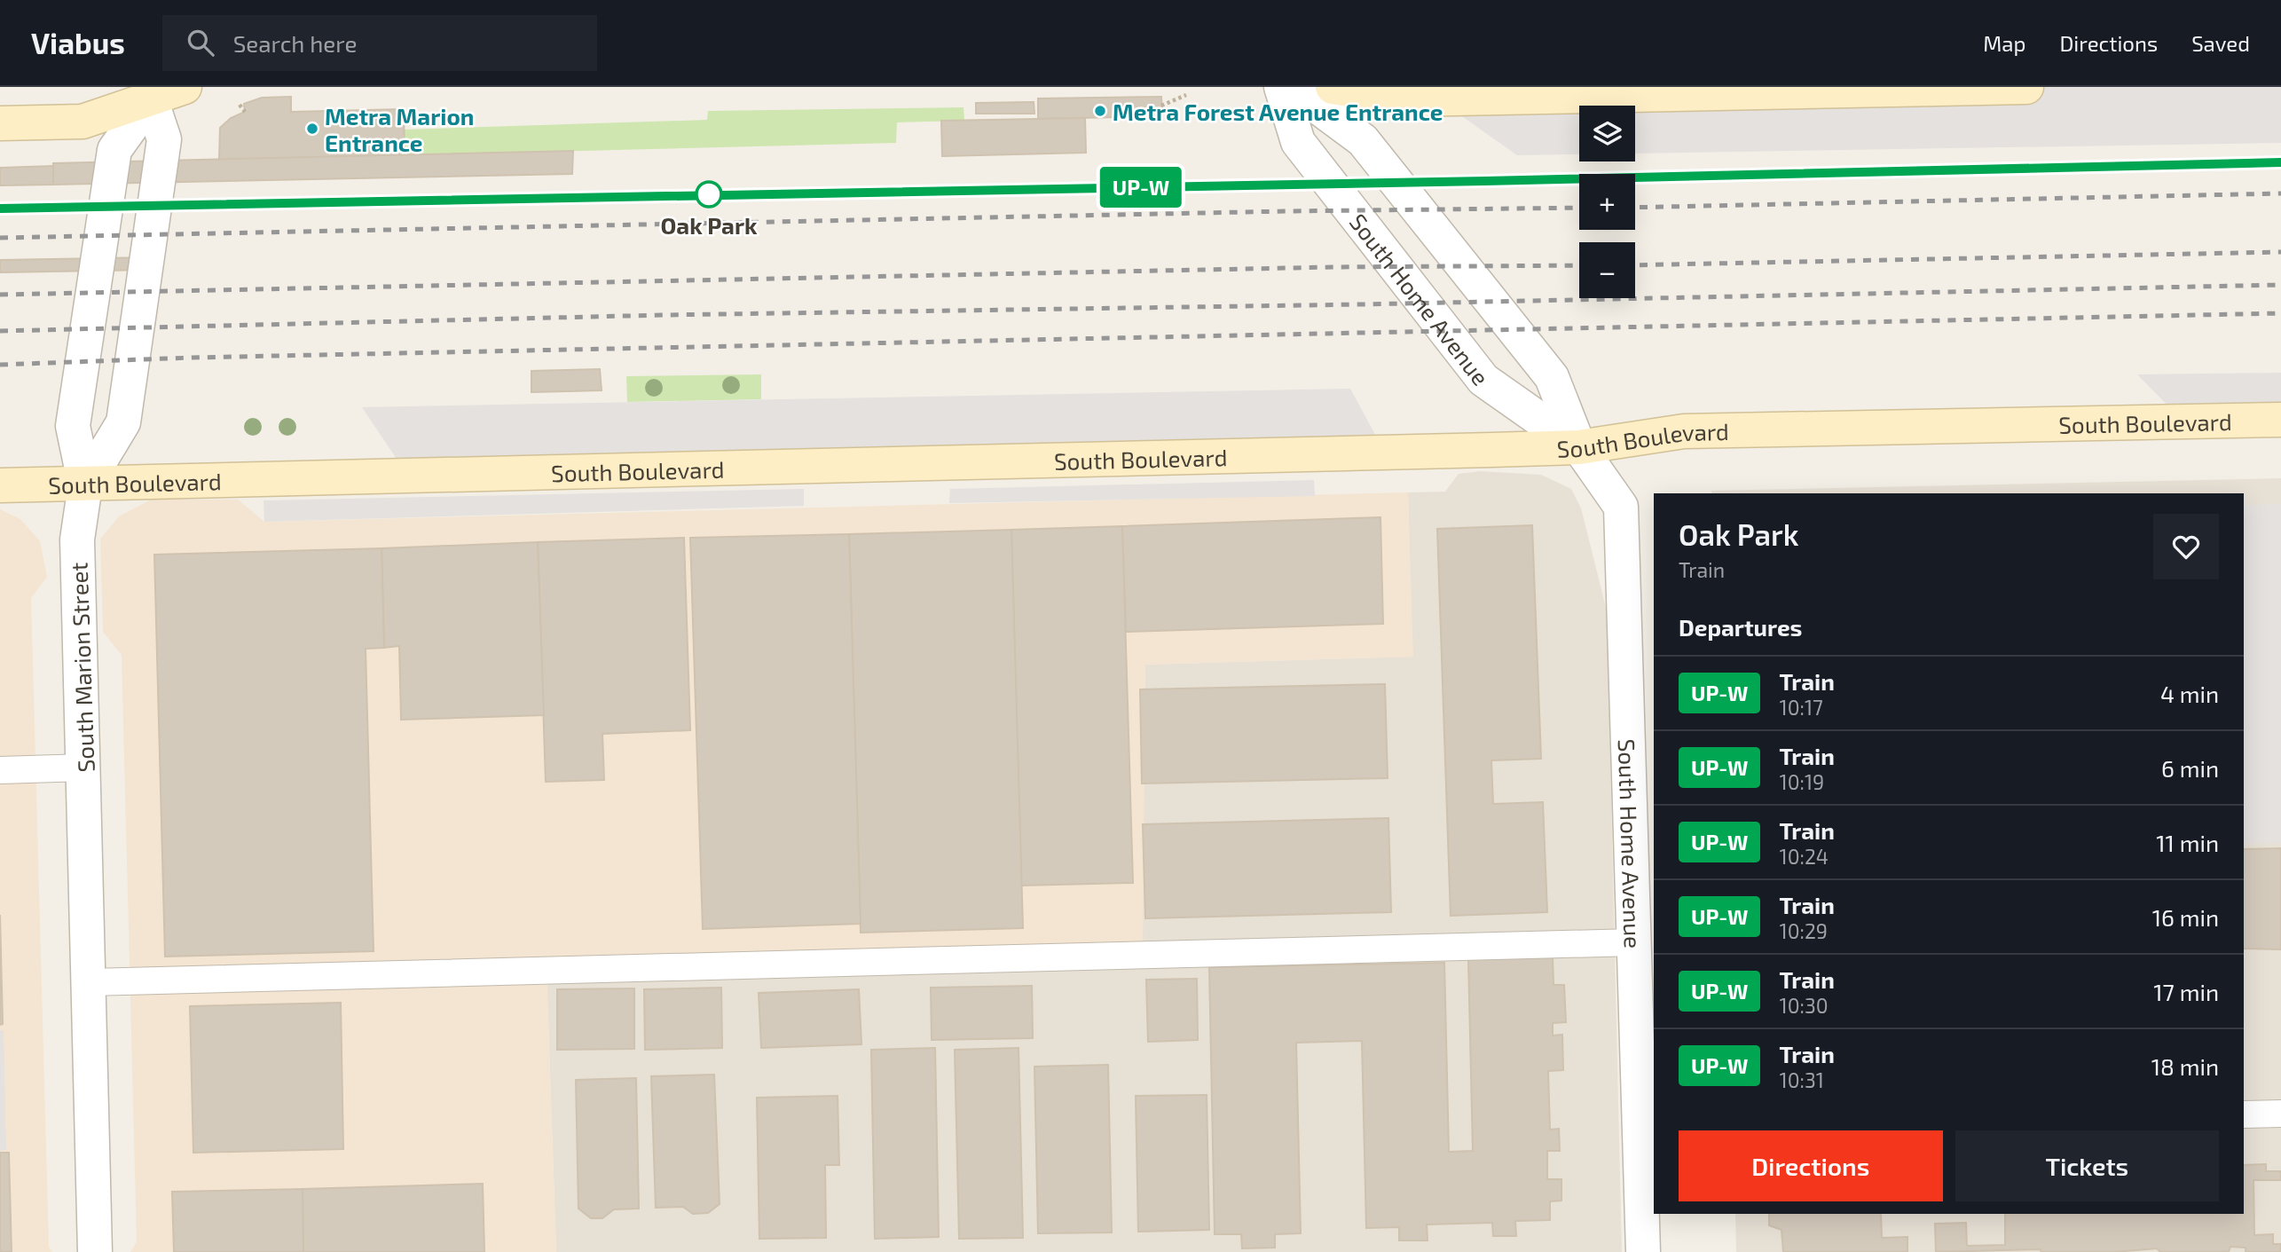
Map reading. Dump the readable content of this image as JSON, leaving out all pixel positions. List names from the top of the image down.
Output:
{
  "streets": {
    "street": ["South Home Avenue", "South Boulevard", "South Marion Street"]
  },
  "crossings": [
    ["South Home Avenue", "South Boulevard"],
    ["South Boulevard", "South Marion Street"]
  ],
  "places": ["Metra Forest Avenue Entrance", "Metra Marion Entrance", "Oak Park"],
  "page": {
    "header": "Viabus",
    "search": "Search here",
    "nav": ["Map", "Directions", "Saved"],
    "on_map": "UP-W",
    "map_buttons": ["+", "−"],
    "heading": [
      ["Oak Park", "Train"],
      "Departures"
    ],
    "list": [
      {
        "mark": "UP-W",
        "name": "Train",
        "note": "10:17",
        "value": "4 min"
      },
      {
        "mark": "UP-W",
        "name": "Train",
        "note": "10:19",
        "value": "6 min"
      },
      {
        "mark": "UP-W",
        "name": "Train",
        "note": "10:24",
        "value": "11 min"
      },
      {
        "mark": "UP-W",
        "name": "Train",
        "note": "10:29",
        "value": "16 min"
      },
      {
        "mark": "UP-W",
        "name": "Train",
        "note": "10:30",
        "value": "17 min"
      },
      {
        "mark": "UP-W",
        "name": "Train",
        "note": "10:31",
        "value": "18 min"
      }
    ],
    "buttons": ["Directions", "Tickets"]
  }
}
